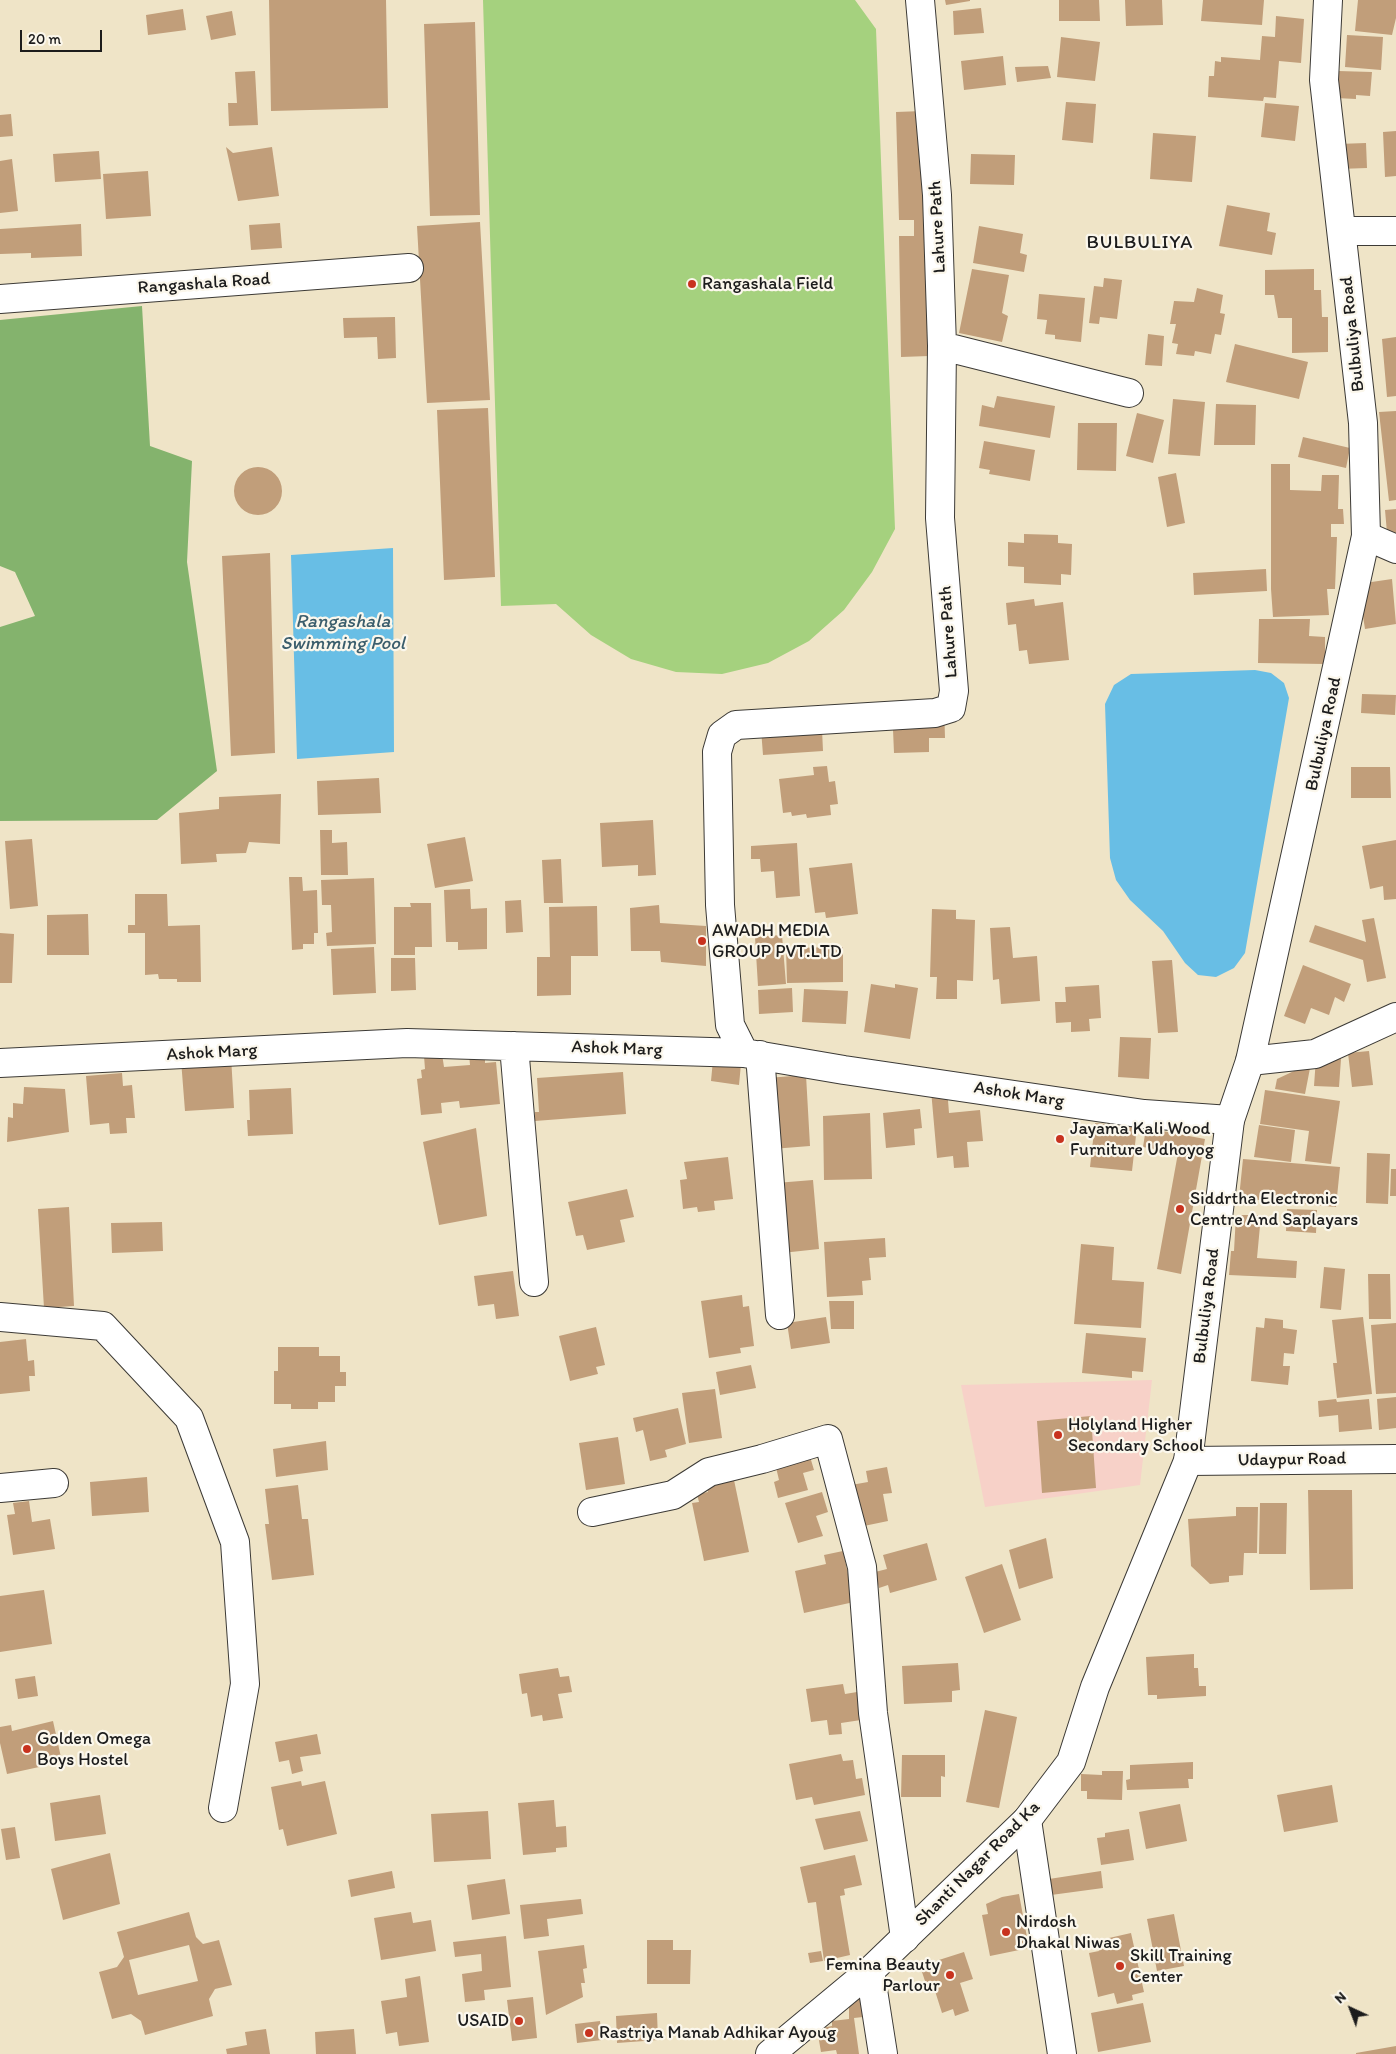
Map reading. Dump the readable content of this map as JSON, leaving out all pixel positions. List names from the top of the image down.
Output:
{
  "streets": {
    "street": [
      "Lahure Path",
      "Rangashala Road",
      "Bulbuliya Road",
      "Ashok Marg",
      "Udaypur Road",
      "Shanti Nagar Road Ka"
    ]
  },
  "crossings": [
    ["Lahure Path", "Ashok Marg"],
    ["Bulbuliya Road", "Ashok Marg"],
    ["Bulbuliya Road", "Udaypur Road"],
    ["Bulbuliya Road", "Shanti Nagar Road Ka"],
    ["Udaypur Road", "Shanti Nagar Road Ka"]
  ],
  "districts": ["BULBULIYA"],
  "water": ["Rangashala Swimming Pool"],
  "places": [
    "Rangashala Field",
    "AWADH MEDIA GROUP PVT.LTD",
    "Jayama Kali Wood Furniture Udhoyog",
    "Siddrtha Electronic Centre And Saplayars",
    "Holyland Higher Secondary School",
    "Golden Omega Boys Hostel",
    "Nirdosh Dhakal Niwas",
    "Skill Training Center",
    "Femina Beauty Parlour",
    "USAID",
    "Rastriya Manab Adhikar Ayoug"
  ],
  "scale_bar": "20 m",
  "north": "top left"
}
